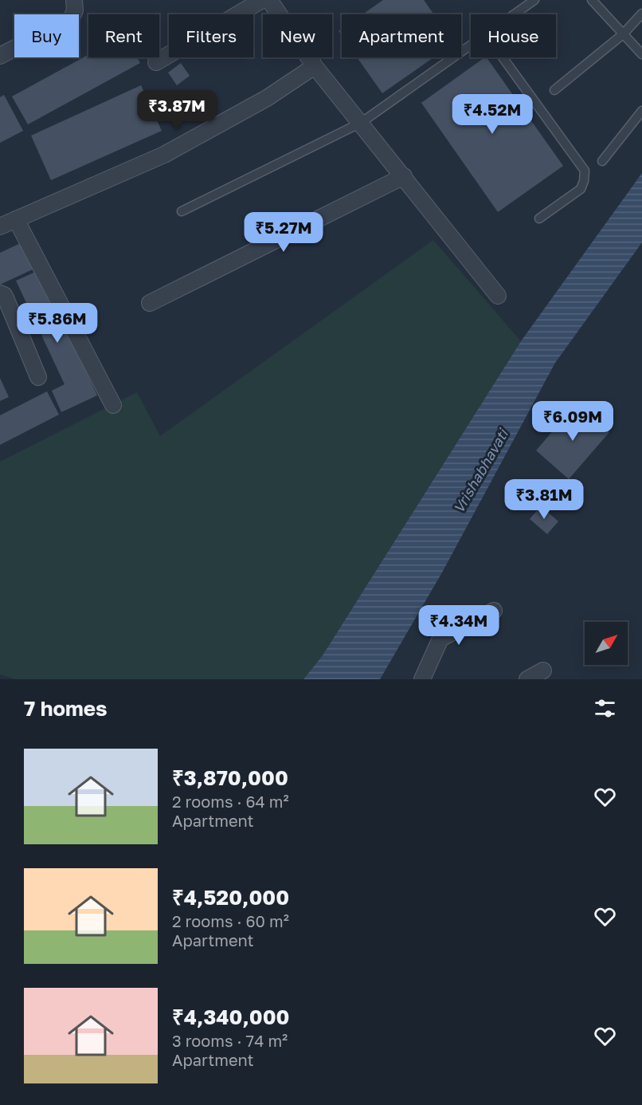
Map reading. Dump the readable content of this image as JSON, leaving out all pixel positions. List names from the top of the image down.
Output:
{
  "water": ["Vrishabhavati"],
  "north": "top right",
  "page": {
    "chip": [
      "Buy",
      "Rent",
      "Filters",
      "New",
      "Apartment",
      "House"
    ],
    "price": [
      "₹3.87M",
      "₹4.52M",
      "₹5.27M",
      "₹5.86M",
      "₹6.09M",
      "₹3.81M",
      "₹4.34M"
    ],
    "heading": "7 homes",
    "list": [
      {
        "name": "₹3,870,000",
        "note": "2 rooms · 64 m² · Apartment"
      },
      {
        "name": "₹4,520,000",
        "note": "2 rooms · 60 m² · Apartment"
      },
      {
        "name": "₹4,340,000",
        "note": "3 rooms · 74 m² · Apartment"
      }
    ]
  }
}
